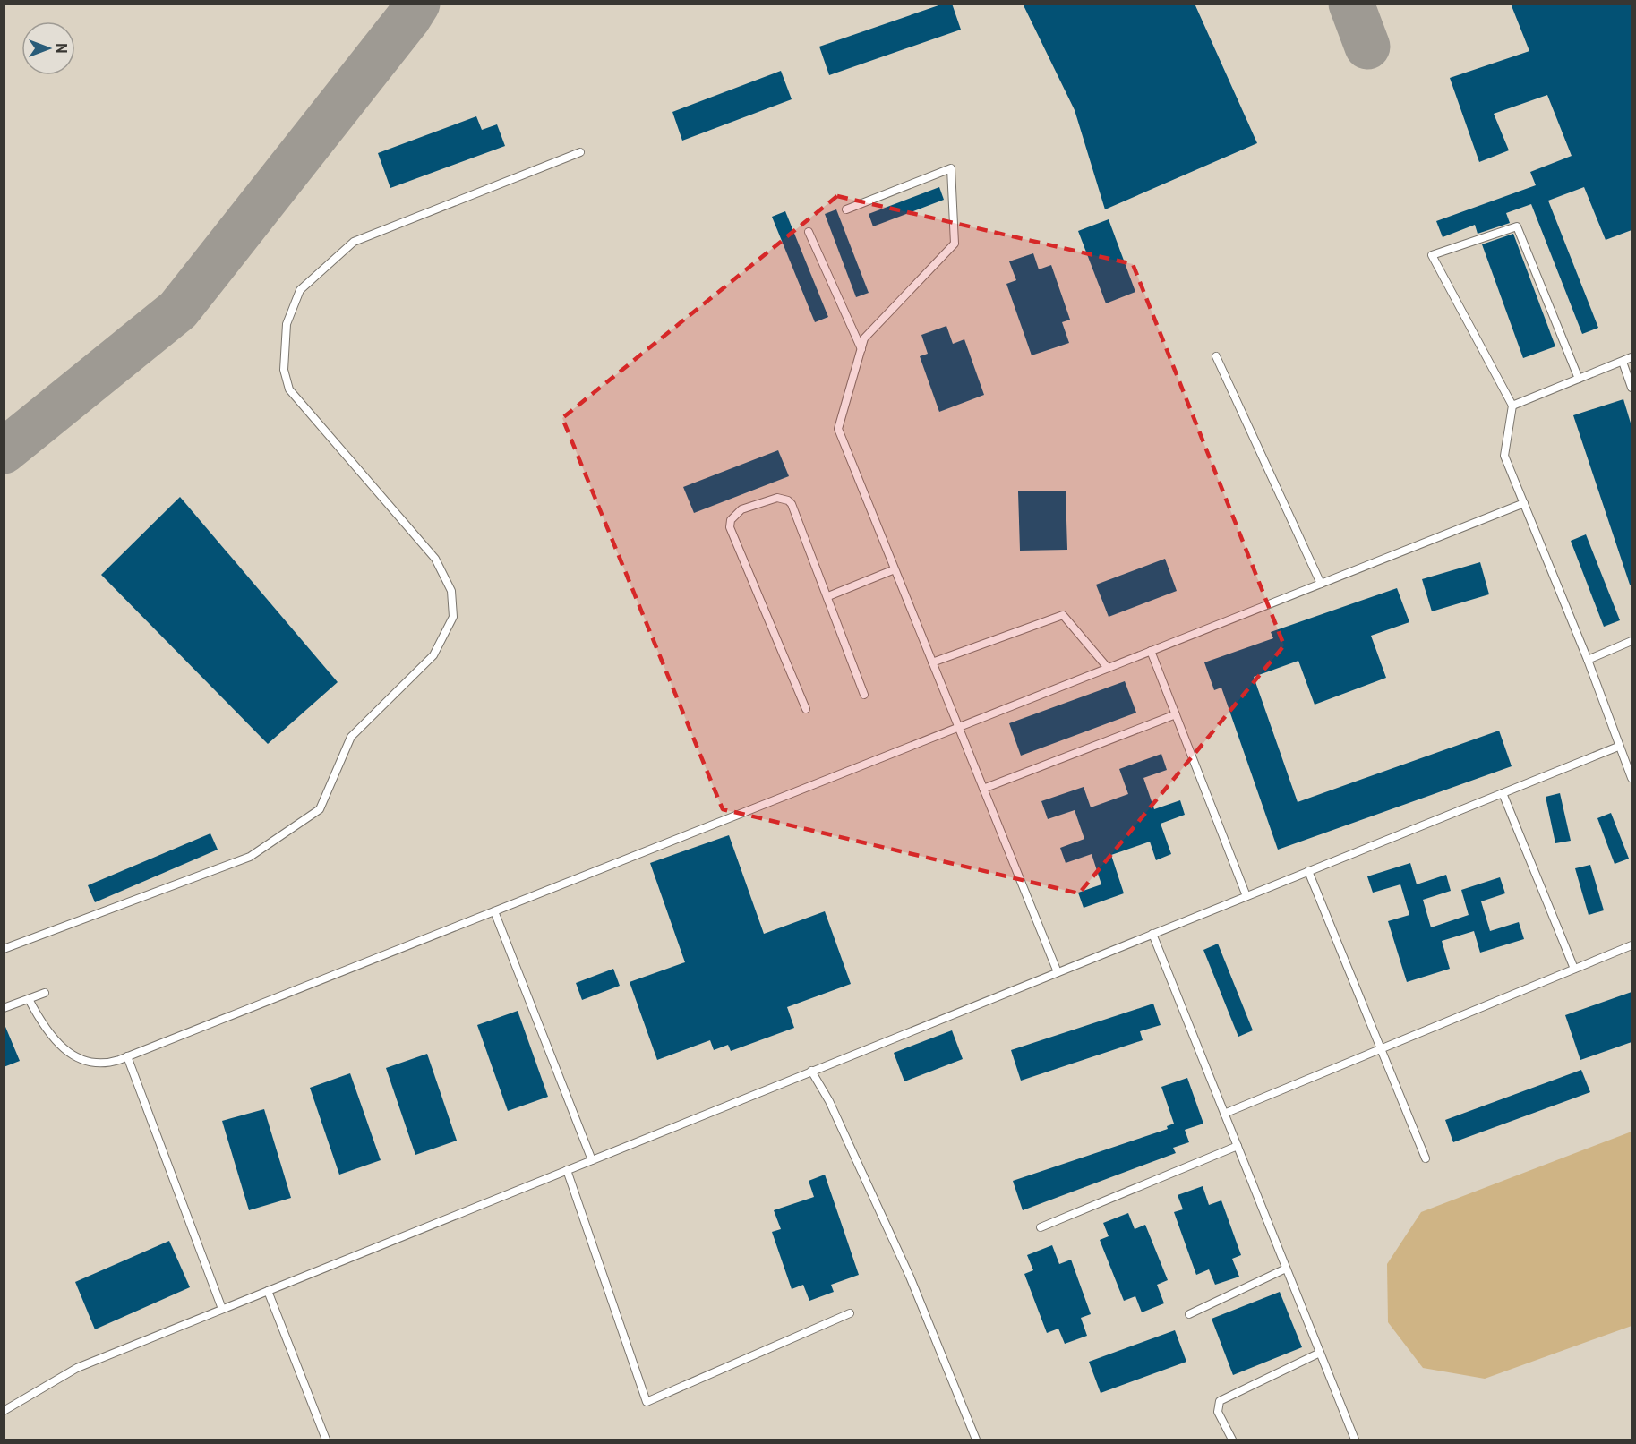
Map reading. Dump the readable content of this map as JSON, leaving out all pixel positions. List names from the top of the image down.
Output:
{
  "north": "right"
}
